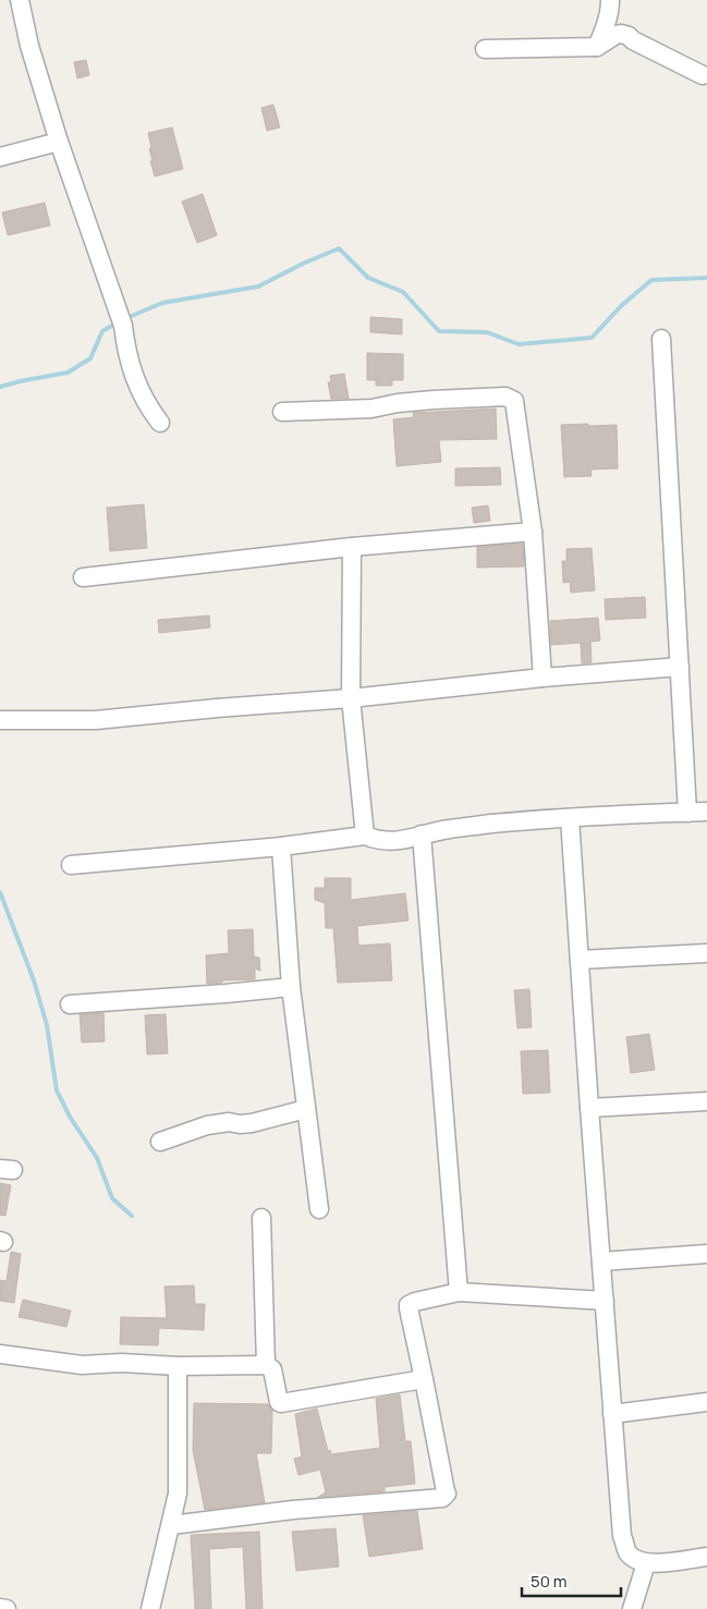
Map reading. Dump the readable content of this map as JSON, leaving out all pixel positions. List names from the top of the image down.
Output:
{
  "scale_bar": "50 m"
}
